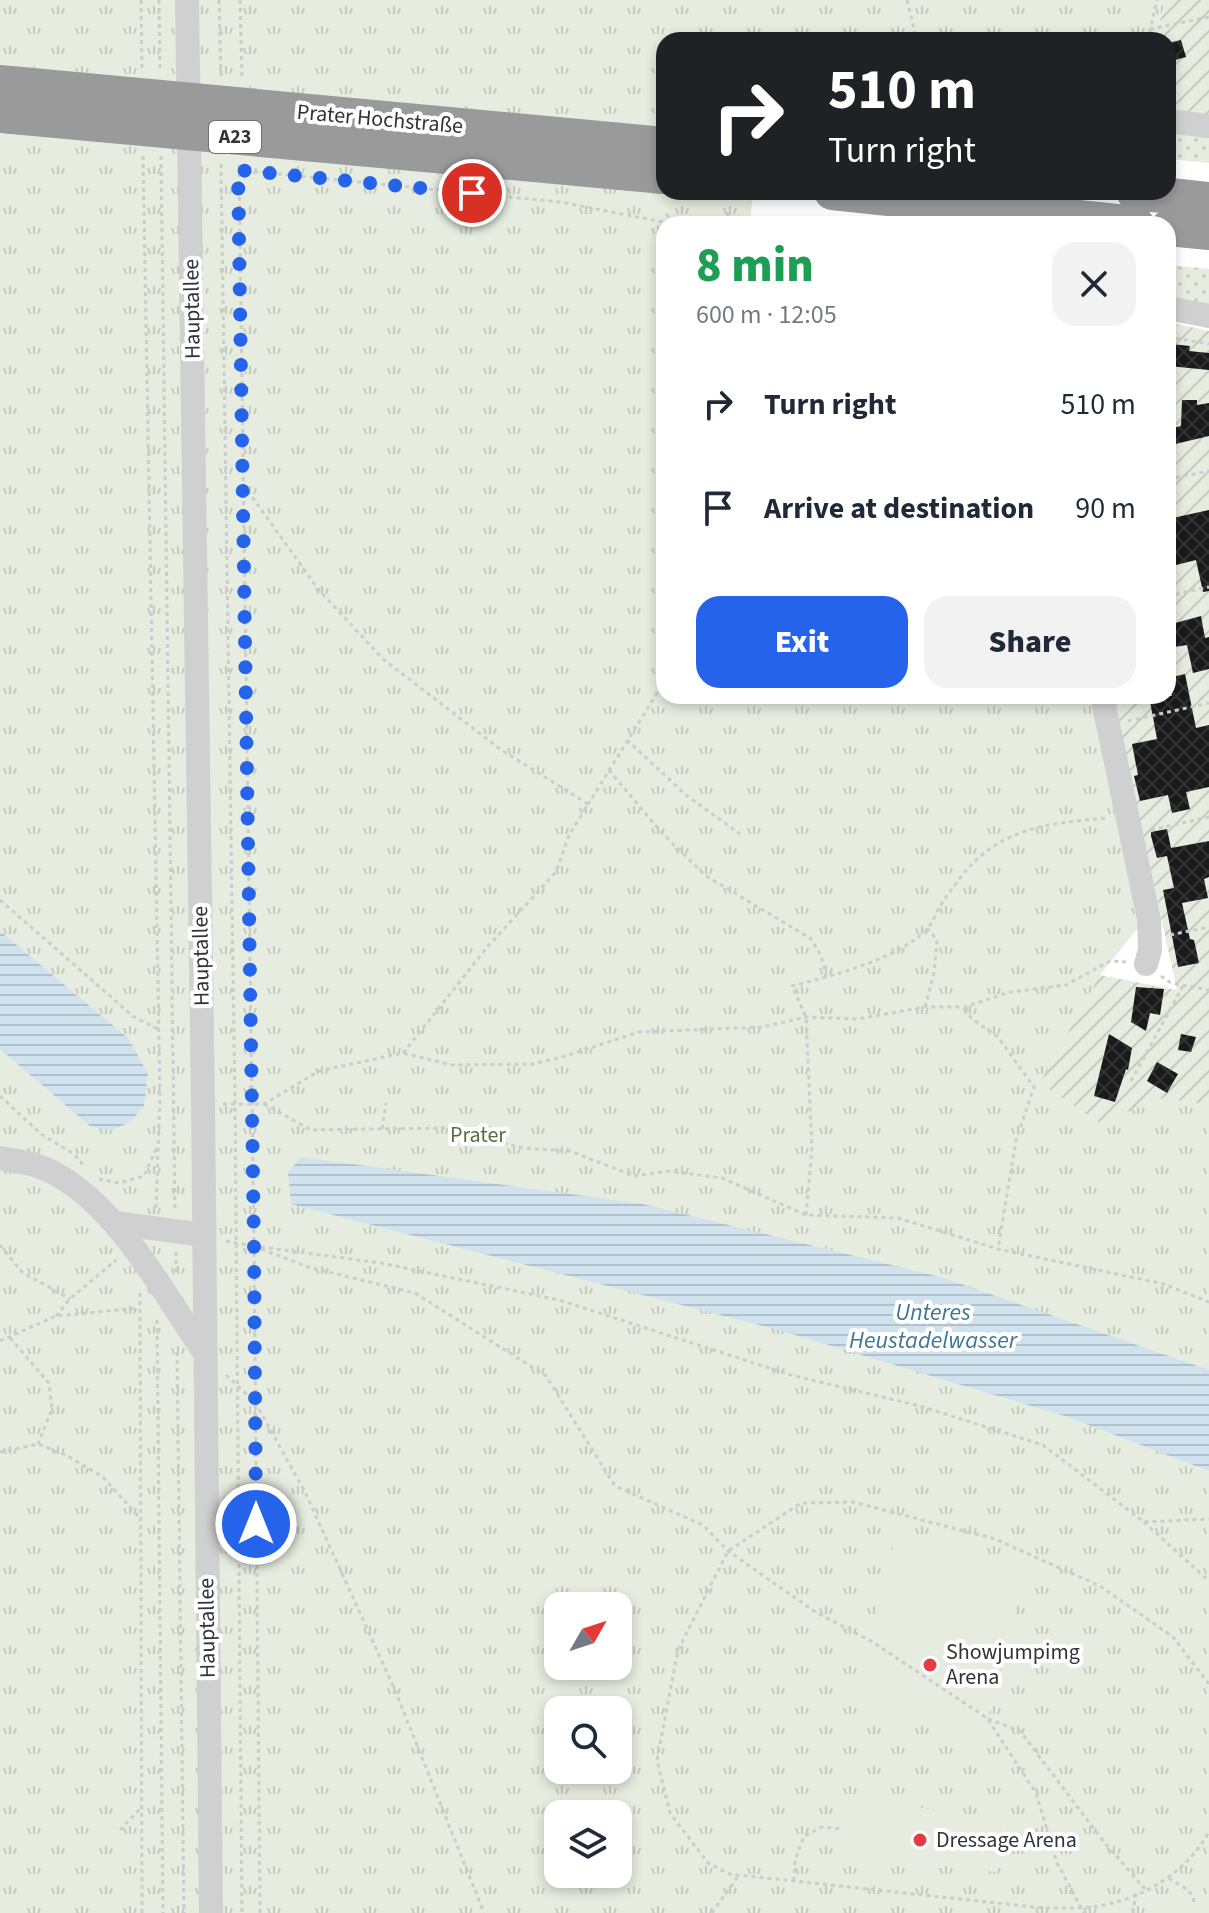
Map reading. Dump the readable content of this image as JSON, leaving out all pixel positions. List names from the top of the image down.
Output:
{
  "streets": {
    "highway": ["Prater Hochstraße", "A23"],
    "street": ["Hauptallee"]
  },
  "water": ["Unteres Heustadelwasser"],
  "parks": ["Prater"],
  "places": ["Showjumpimg Arena", "Dressage Arena"],
  "north": "top right",
  "page": {
    "turn": ["510 m", "Turn right"],
    "heading": ["8 min", "600 m · 12:05"],
    "list": [
      {
        "name": "Turn right",
        "value": "510 m"
      },
      {
        "name": "Arrive at destination",
        "value": "90 m"
      }
    ],
    "buttons": ["Exit", "Share"]
  }
}
